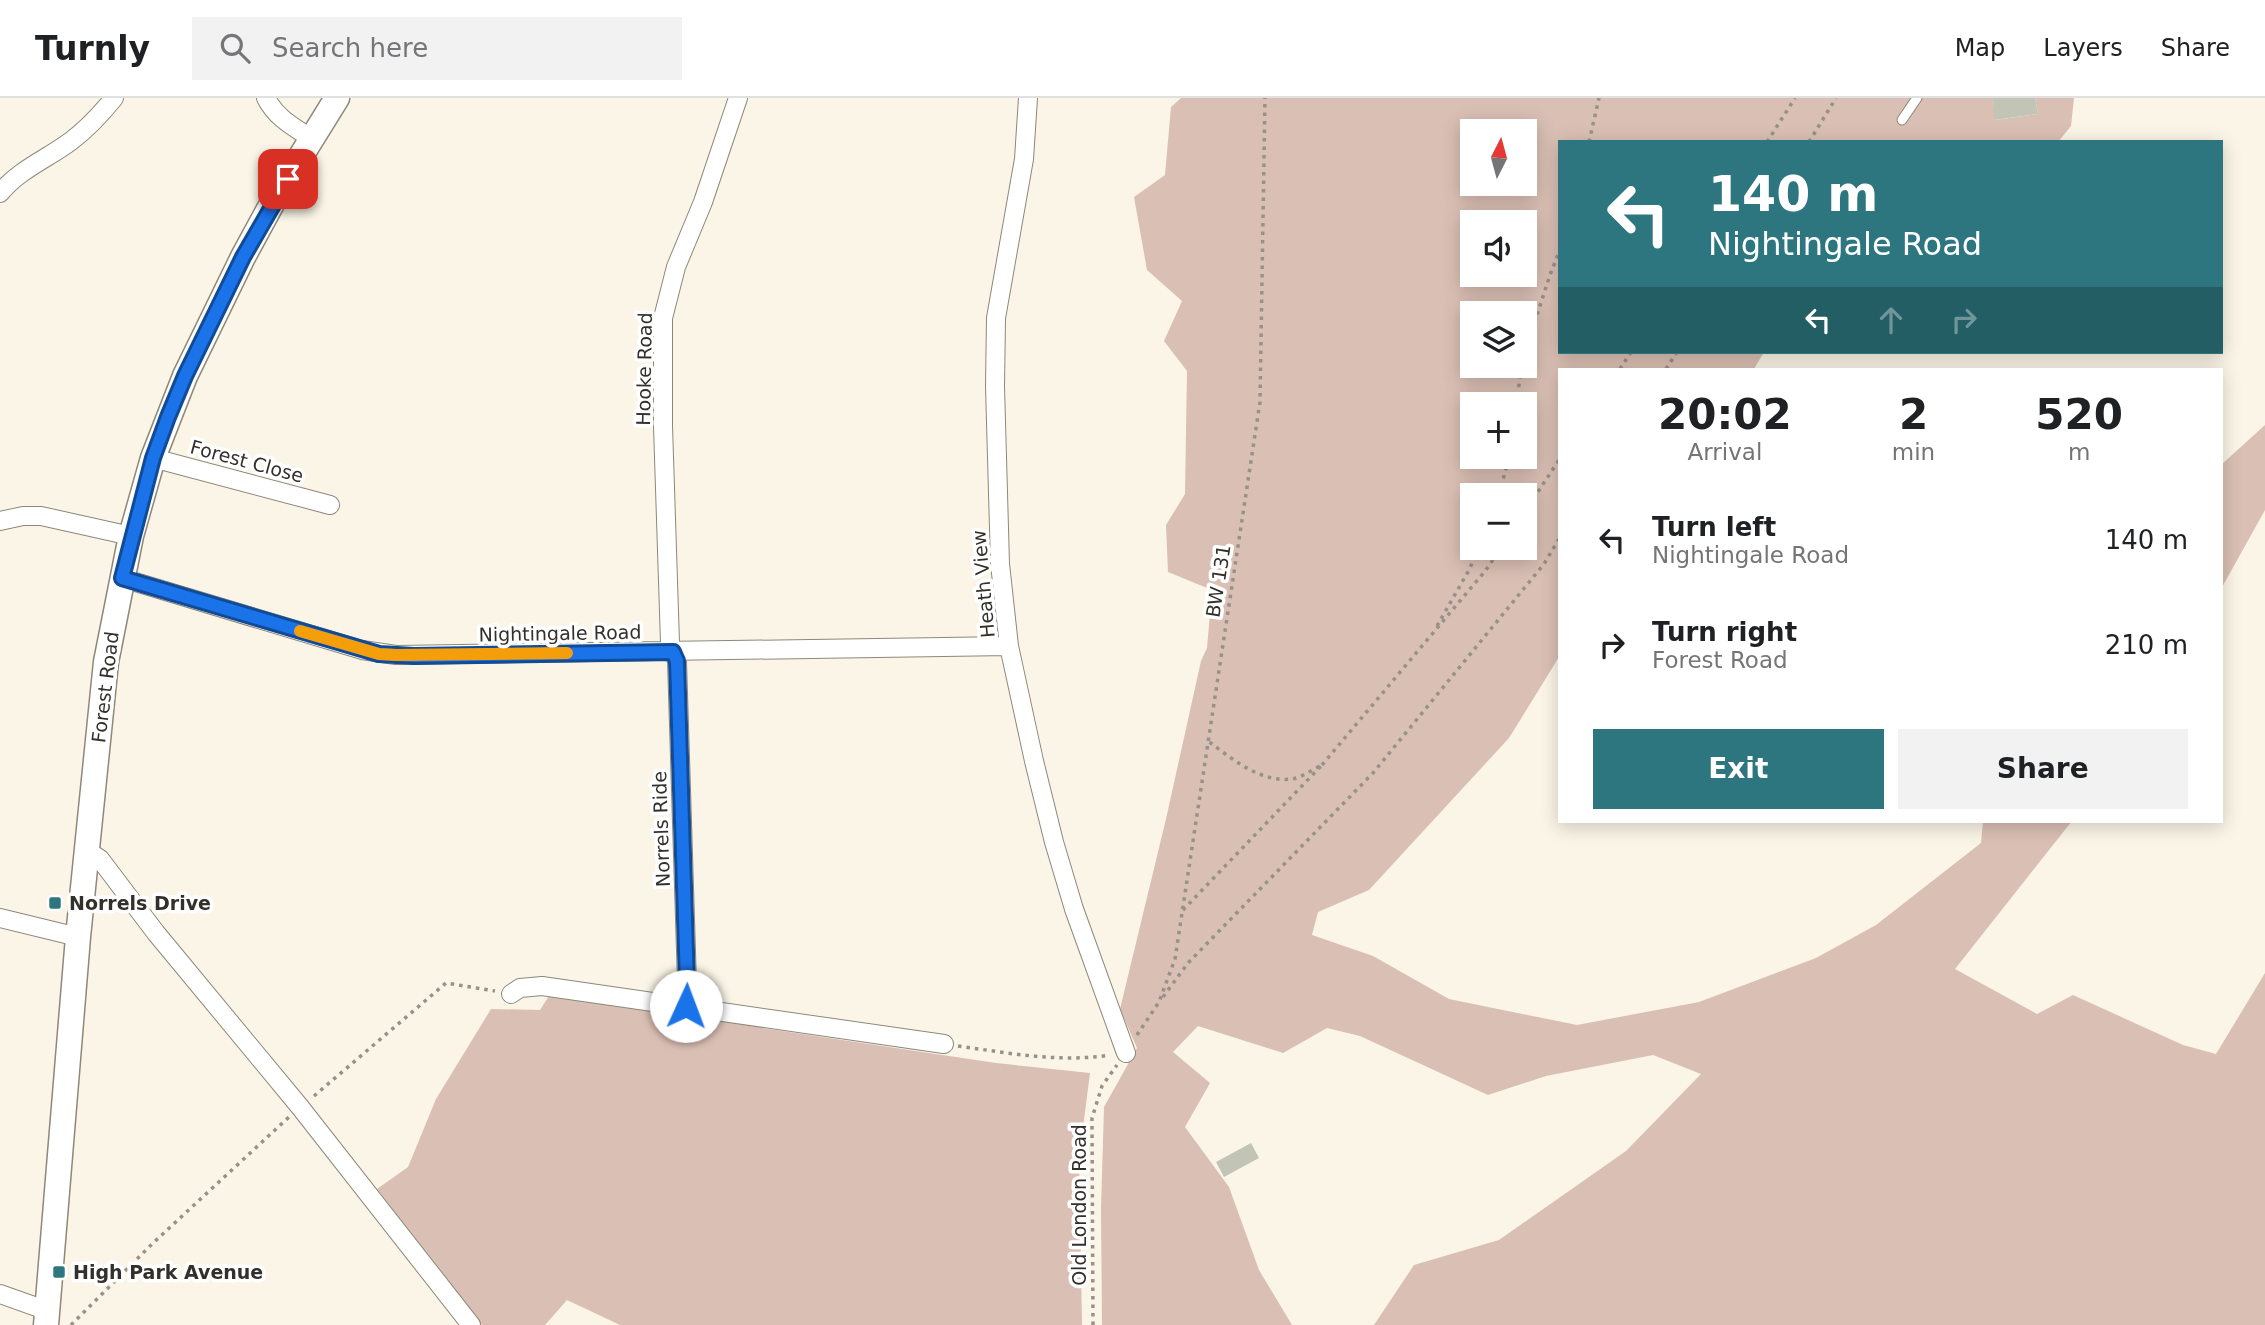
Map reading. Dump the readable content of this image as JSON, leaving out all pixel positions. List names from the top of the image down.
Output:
{
  "streets": {
    "street": [
      "Hooke Road",
      "Forest Close",
      "Heath View",
      "Nightingale Road",
      "Forest Road",
      "Norrels Ride"
    ],
    "path": ["BW 131", "Old London Road"]
  },
  "crossings": [
    ["Hooke Road", "Nightingale Road"],
    ["Hooke Road", "Norrels Ride"],
    ["Forest Close", "Forest Road"],
    ["BW 131", "Heath View"],
    ["BW 131", "Old London Road"],
    ["Heath View", "Nightingale Road"],
    ["Heath View", "Old London Road"],
    ["Nightingale Road", "Forest Road"],
    ["Nightingale Road", "Norrels Ride"]
  ],
  "places": {
    "transit": ["Norrels Drive", "High Park Avenue"]
  },
  "north": "top",
  "page": {
    "header": "Turnly",
    "search": "Search here",
    "nav": ["Map", "Layers", "Share"],
    "map_buttons": ["+", "−"],
    "turn": ["140 m", "Nightingale Road"],
    "eta": [
      "20:02",
      "Arrival",
      "2",
      "min",
      "520",
      "m"
    ],
    "list": [
      {
        "name": "Turn left",
        "note": "Nightingale Road",
        "value": "140 m"
      },
      {
        "name": "Turn right",
        "note": "Forest Road",
        "value": "210 m"
      }
    ],
    "buttons": ["Exit", "Share"]
  }
}
